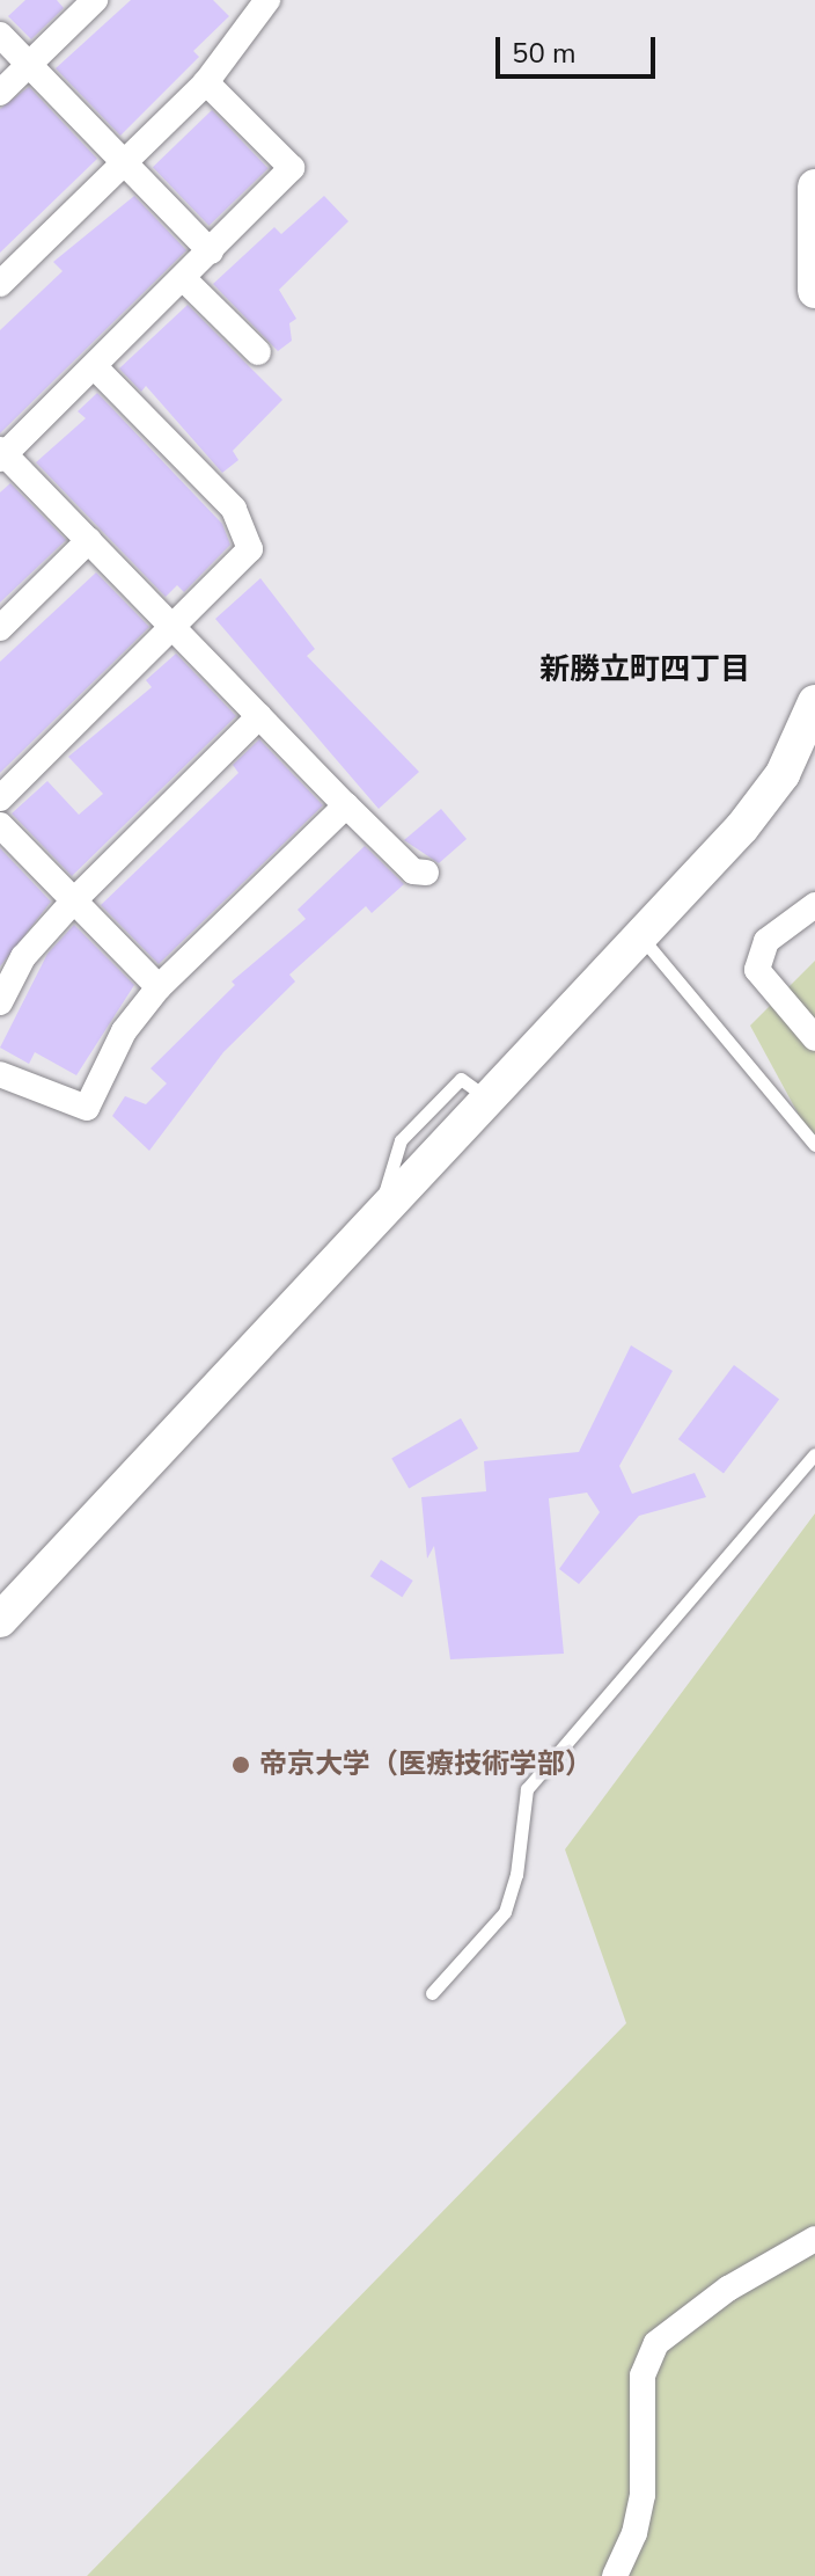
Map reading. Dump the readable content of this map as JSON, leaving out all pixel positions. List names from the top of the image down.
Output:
{
  "districts": ["新勝立町四丁目"],
  "places": ["帝京大学（医療技術学部）"],
  "scale_bar": "50 m"
}
